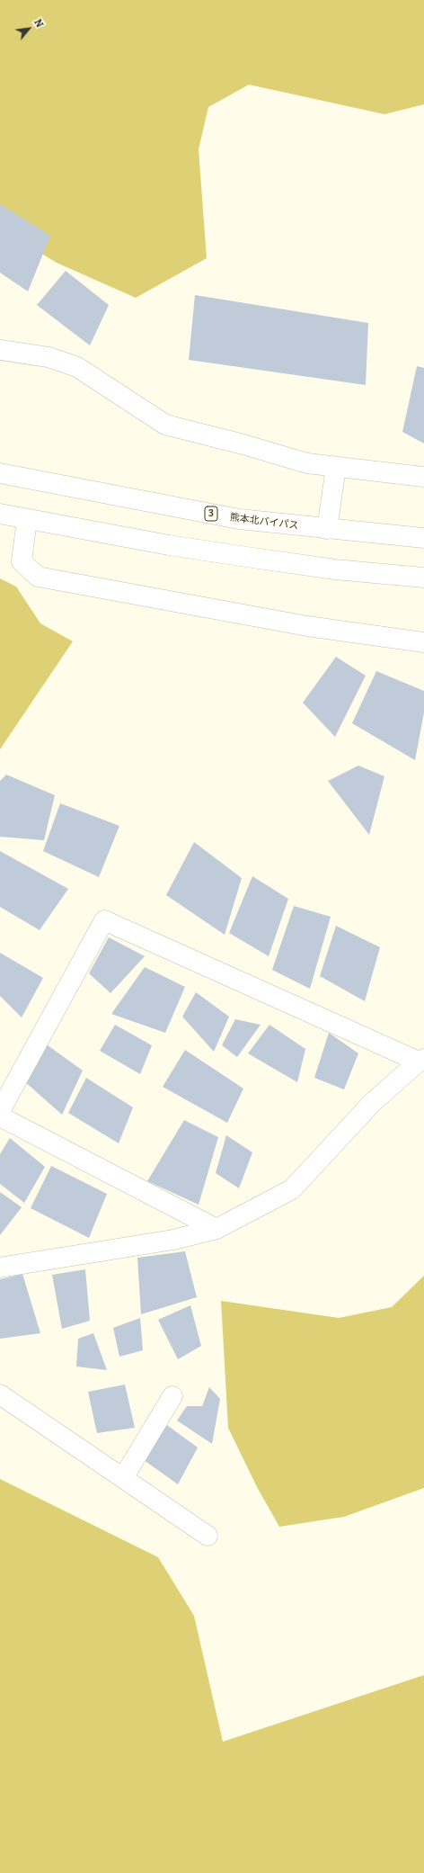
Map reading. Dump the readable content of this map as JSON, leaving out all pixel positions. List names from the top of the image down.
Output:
{
  "streets": {
    "main road": ["3", "熊本北バイパス"]
  },
  "north": "top right"
}
